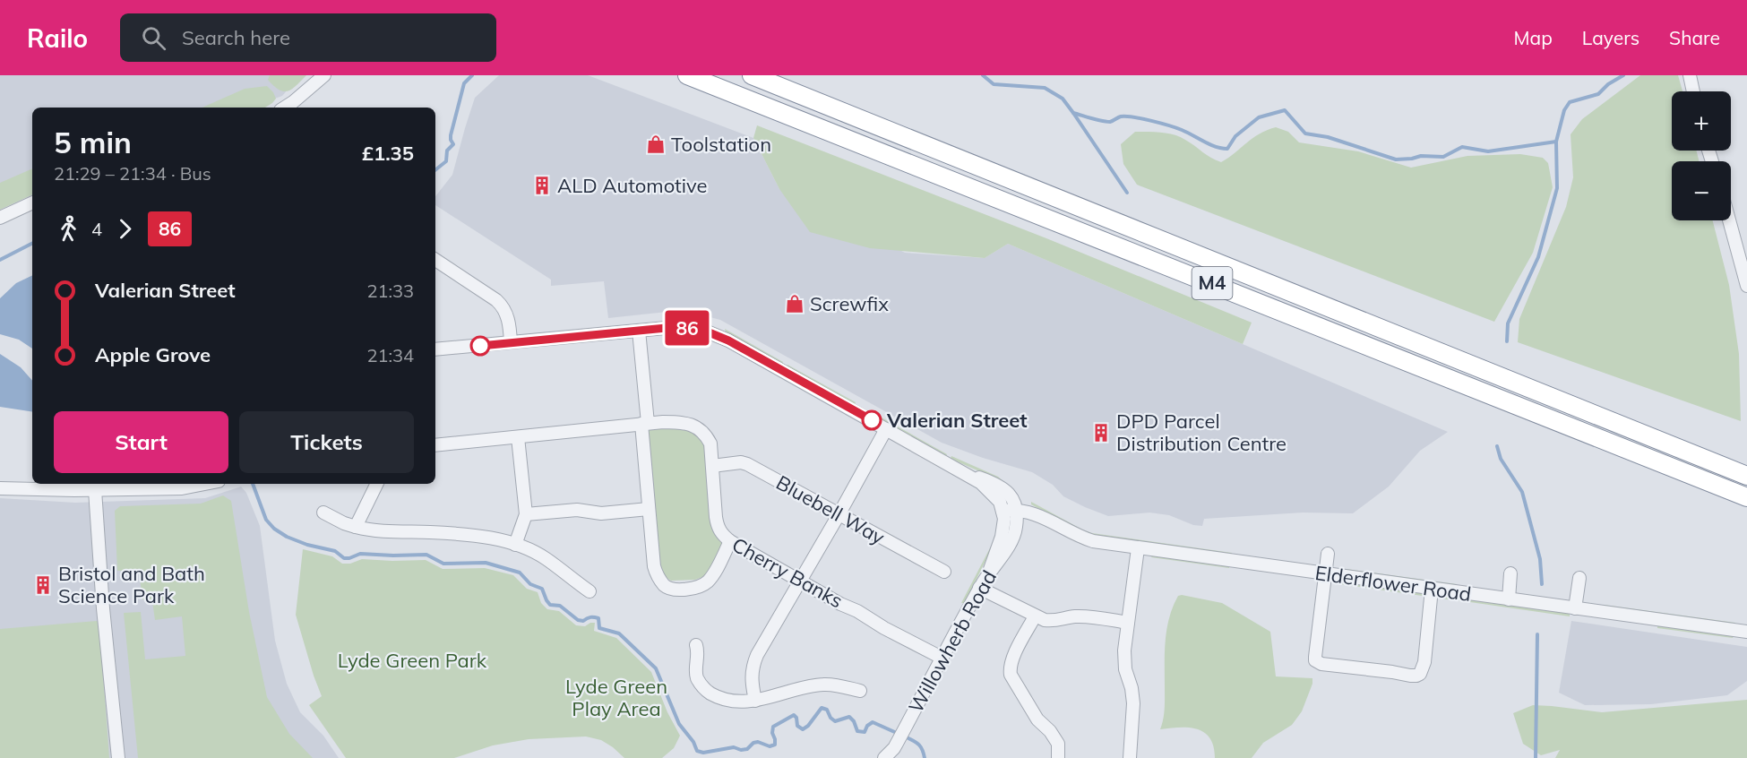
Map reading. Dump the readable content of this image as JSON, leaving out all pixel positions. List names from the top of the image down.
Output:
{
  "streets": {
    "highway": ["M4"],
    "street": [
      "Bluebell Way",
      "Cherry Banks",
      "Elderflower Road",
      "Willowherb Road"
    ]
  },
  "crossings": [
    ["Bluebell Way", "Cherry Banks"],
    ["Cherry Banks", "Willowherb Road"]
  ],
  "parks": ["Lyde Green Park", "Lyde Green Play Area"],
  "places": {
    "shop": ["Toolstation", "Screwfix"],
    "building": ["ALD Automotive", "DPD Parcel Distribution Centre", "Bristol and Bath Science Park"],
    "other": ["Valerian Street"]
  },
  "lines": ["bus line 86"],
  "page": {
    "header": "Railo",
    "search": "Search here",
    "nav": ["Map", "Layers", "Share"],
    "on_map": "86",
    "map_buttons": ["+", "−"],
    "heading": ["5 min", "21:29 – 21:34 · Bus", "£1.35"],
    "legs": ["4", "86"],
    "list": [
      {
        "name": "Valerian Street",
        "value": "21:33"
      },
      {
        "name": "Apple Grove",
        "value": "21:34"
      }
    ],
    "buttons": ["Start", "Tickets"]
  }
}
